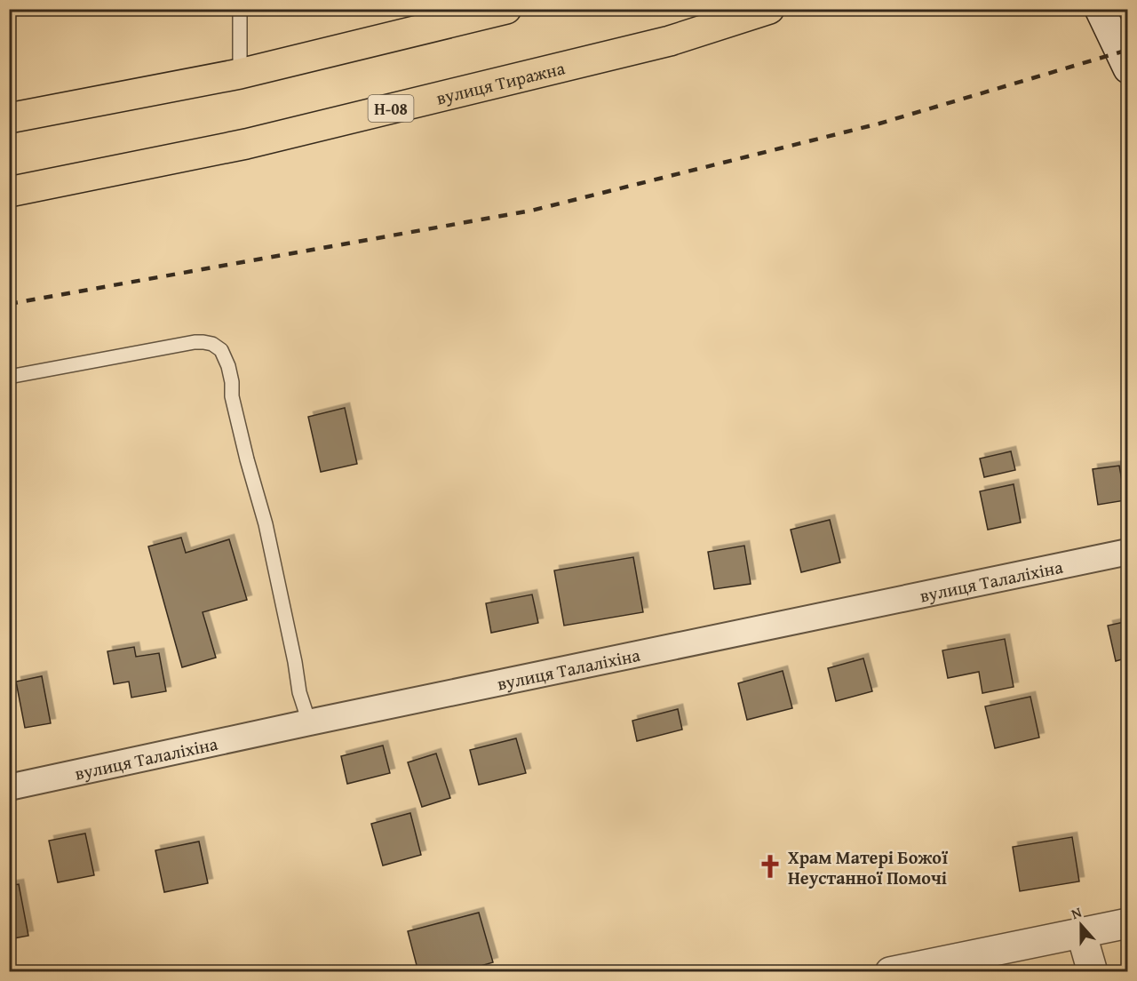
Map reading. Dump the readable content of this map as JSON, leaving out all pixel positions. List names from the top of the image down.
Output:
{
  "streets": {
    "main road": ["вулиця Тиражна", "Н-08"],
    "street": ["вулиця Талаліхіна"]
  },
  "places": {
    "church": ["Храм Матері Божої Неустанної Помочі"]
  },
  "north": "top"
}
